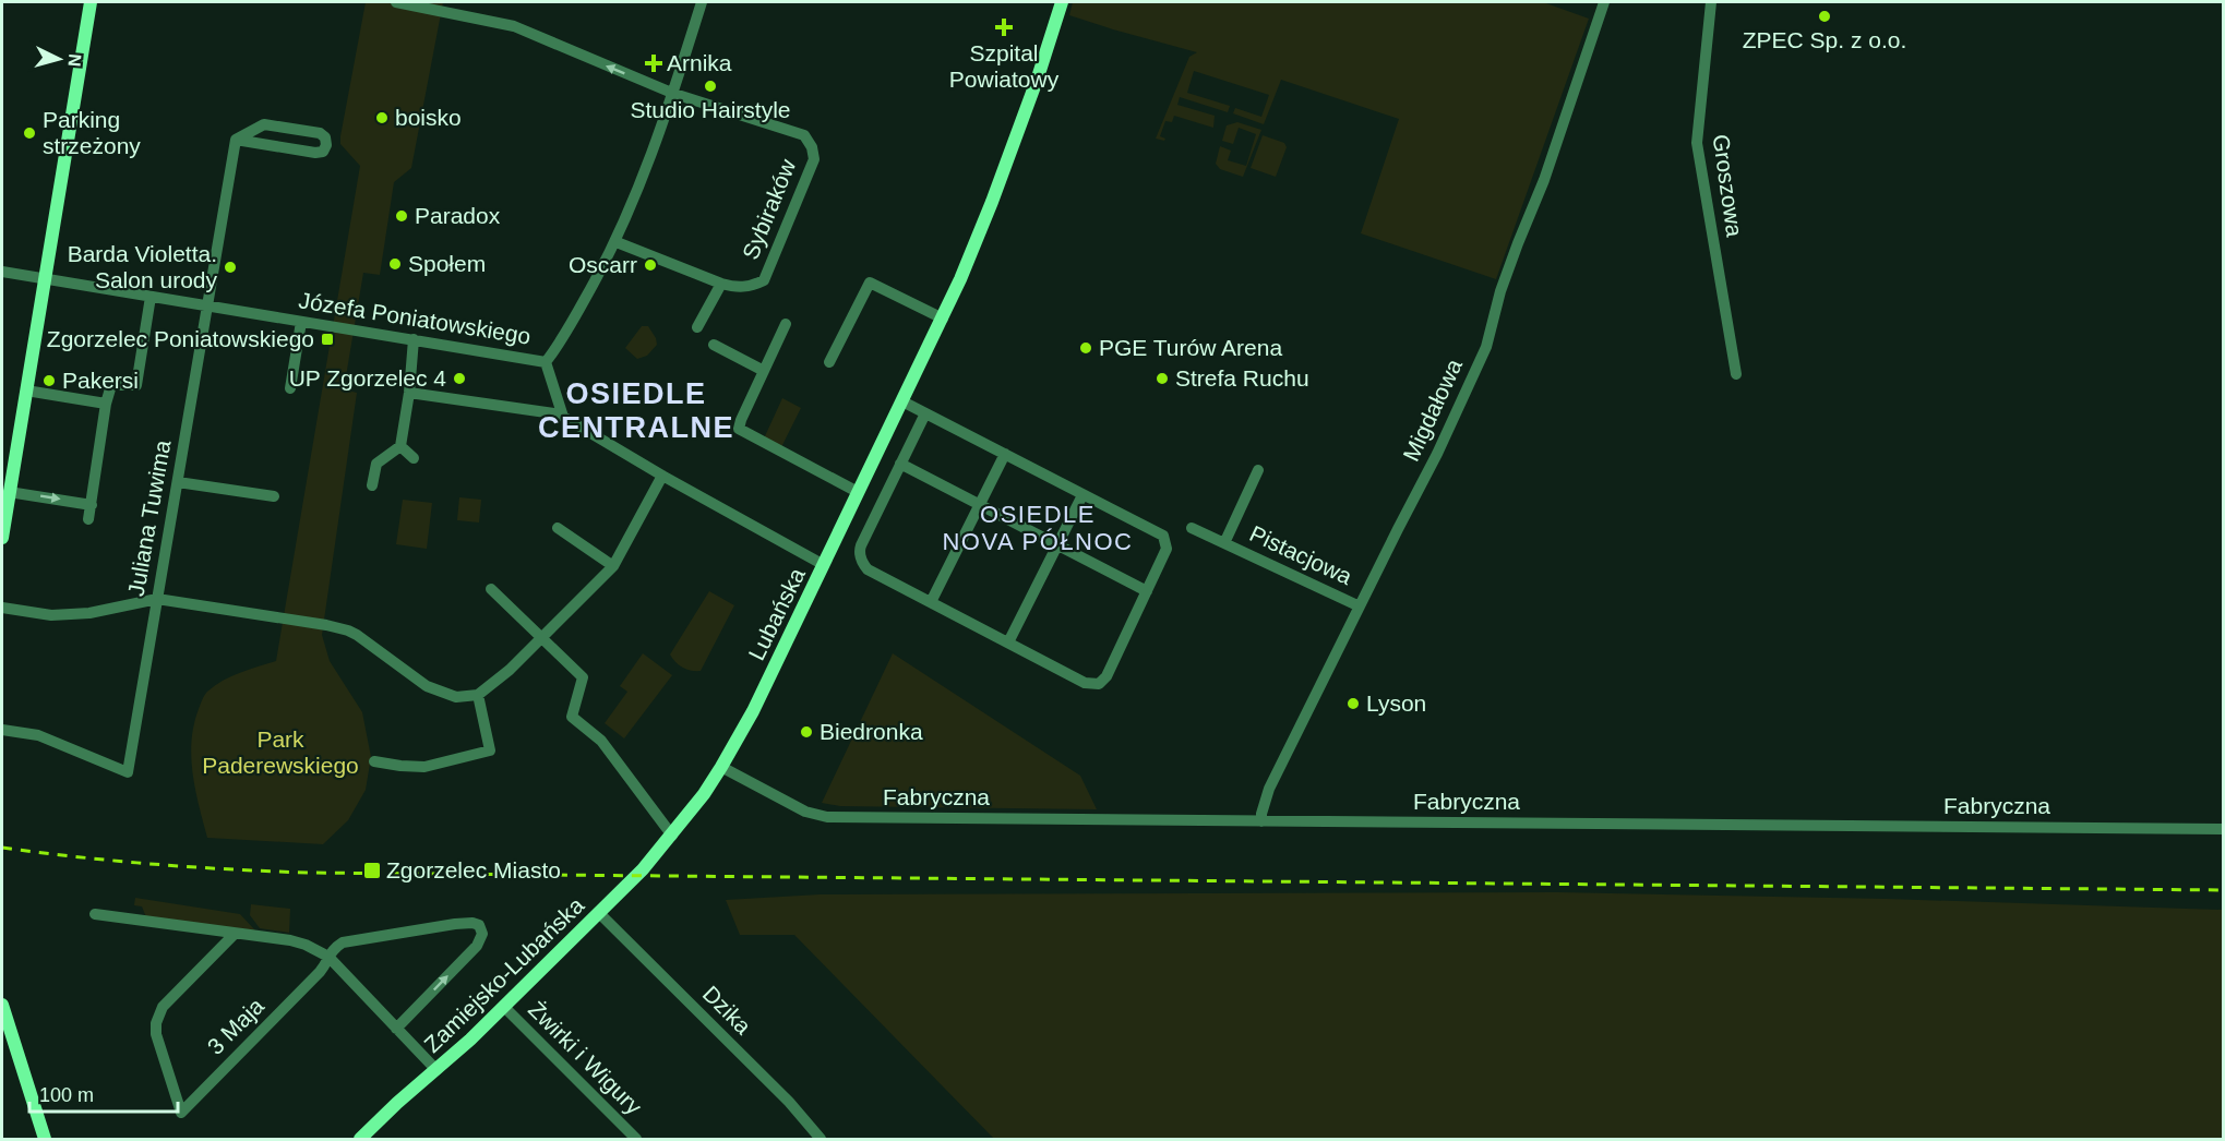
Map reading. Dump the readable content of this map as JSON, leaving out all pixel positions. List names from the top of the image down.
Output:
{
  "streets": {
    "main road": ["Lubańska", "Zamiejsko-Lubańska"],
    "street": [
      "Groszowa",
      "Sybiraków",
      "Józefa Poniatowskiego",
      "Migdałowa",
      "Juliana Tuwima",
      "Pistacjowa",
      "Fabryczna",
      "Dzika",
      "3 Maja",
      "Żwirki i Wigury"
    ]
  },
  "crossings": [
    ["Józefa Poniatowskiego", "Juliana Tuwima"],
    ["Migdałowa", "Pistacjowa"],
    ["Migdałowa", "Fabryczna"],
    ["Lubańska", "Fabryczna"],
    ["Lubańska", "Zamiejsko-Lubańska"],
    ["Zamiejsko-Lubańska", "Dzika"],
    ["Zamiejsko-Lubańska", "Żwirki i Wigury"]
  ],
  "one_way": ["Sybiraków"],
  "districts": ["OSIEDLE CENTRALNE", "OSIEDLE NOVA PÓŁNOC"],
  "parks": ["Park Paderewskiego"],
  "places": {
    "other": [
      "ZPEC Sp. z o.o.",
      "Studio Hairstyle",
      "boisko",
      "Parking strzeżony",
      "Paradox",
      "Społem",
      "Oscarr",
      "Barda Violetta. Salon urody",
      "PGE Turów Arena",
      "UP Zgorzelec 4",
      "Strefa Ruchu",
      "Pakersi",
      "Lyson",
      "Biedronka"
    ],
    "health": ["Szpital Powiatowy", "Arnika"],
    "transit": ["Zgorzelec Poniatowskiego", "Zgorzelec Miasto"]
  },
  "scale_bar": "100 m",
  "north": "right"
}
